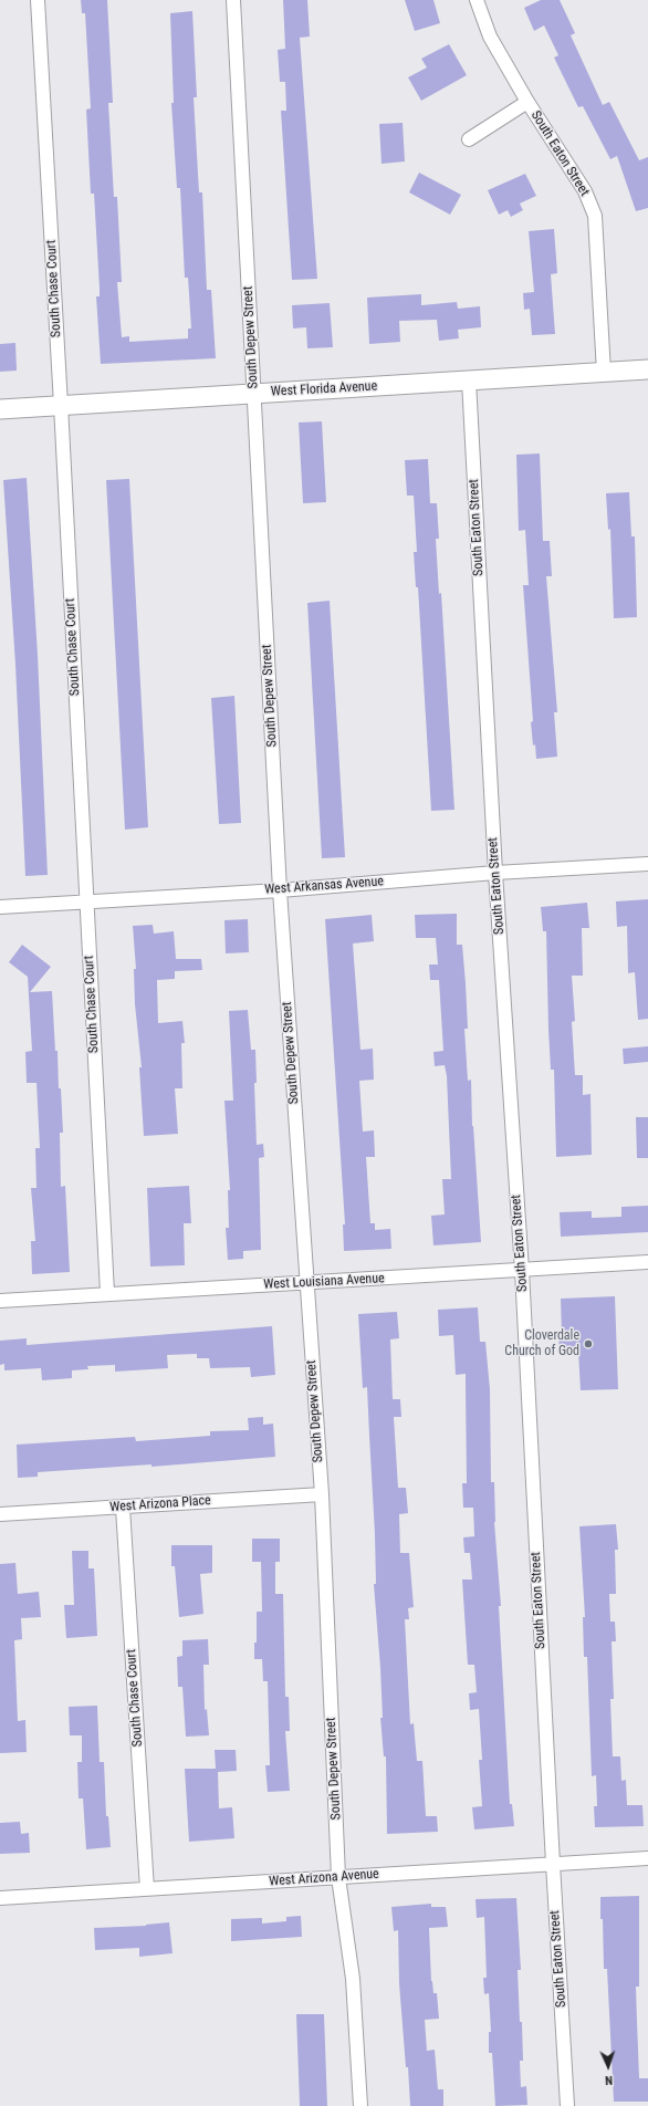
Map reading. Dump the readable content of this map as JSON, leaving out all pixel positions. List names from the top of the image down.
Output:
{
  "streets": {
    "street": [
      "South Eaton Street",
      "South Chase Court",
      "South Depew Street",
      "West Florida Avenue",
      "West Arkansas Avenue",
      "West Louisiana Avenue",
      "West Arizona Place",
      "West Arizona Avenue"
    ]
  },
  "crossings": [
    ["South Eaton Street", "West Florida Avenue"],
    ["South Eaton Street", "West Arkansas Avenue"],
    ["South Eaton Street", "West Louisiana Avenue"],
    ["South Eaton Street", "West Arizona Avenue"],
    ["South Chase Court", "West Florida Avenue"],
    ["South Chase Court", "West Arkansas Avenue"],
    ["South Chase Court", "West Louisiana Avenue"],
    ["South Chase Court", "West Arizona Place"],
    ["South Chase Court", "West Arizona Avenue"],
    ["South Depew Street", "West Florida Avenue"],
    ["South Depew Street", "West Arkansas Avenue"],
    ["South Depew Street", "West Louisiana Avenue"],
    ["South Depew Street", "West Arizona Place"],
    ["South Depew Street", "West Arizona Avenue"]
  ],
  "places": ["Cloverdale Church of God"],
  "north": "bottom"
}
